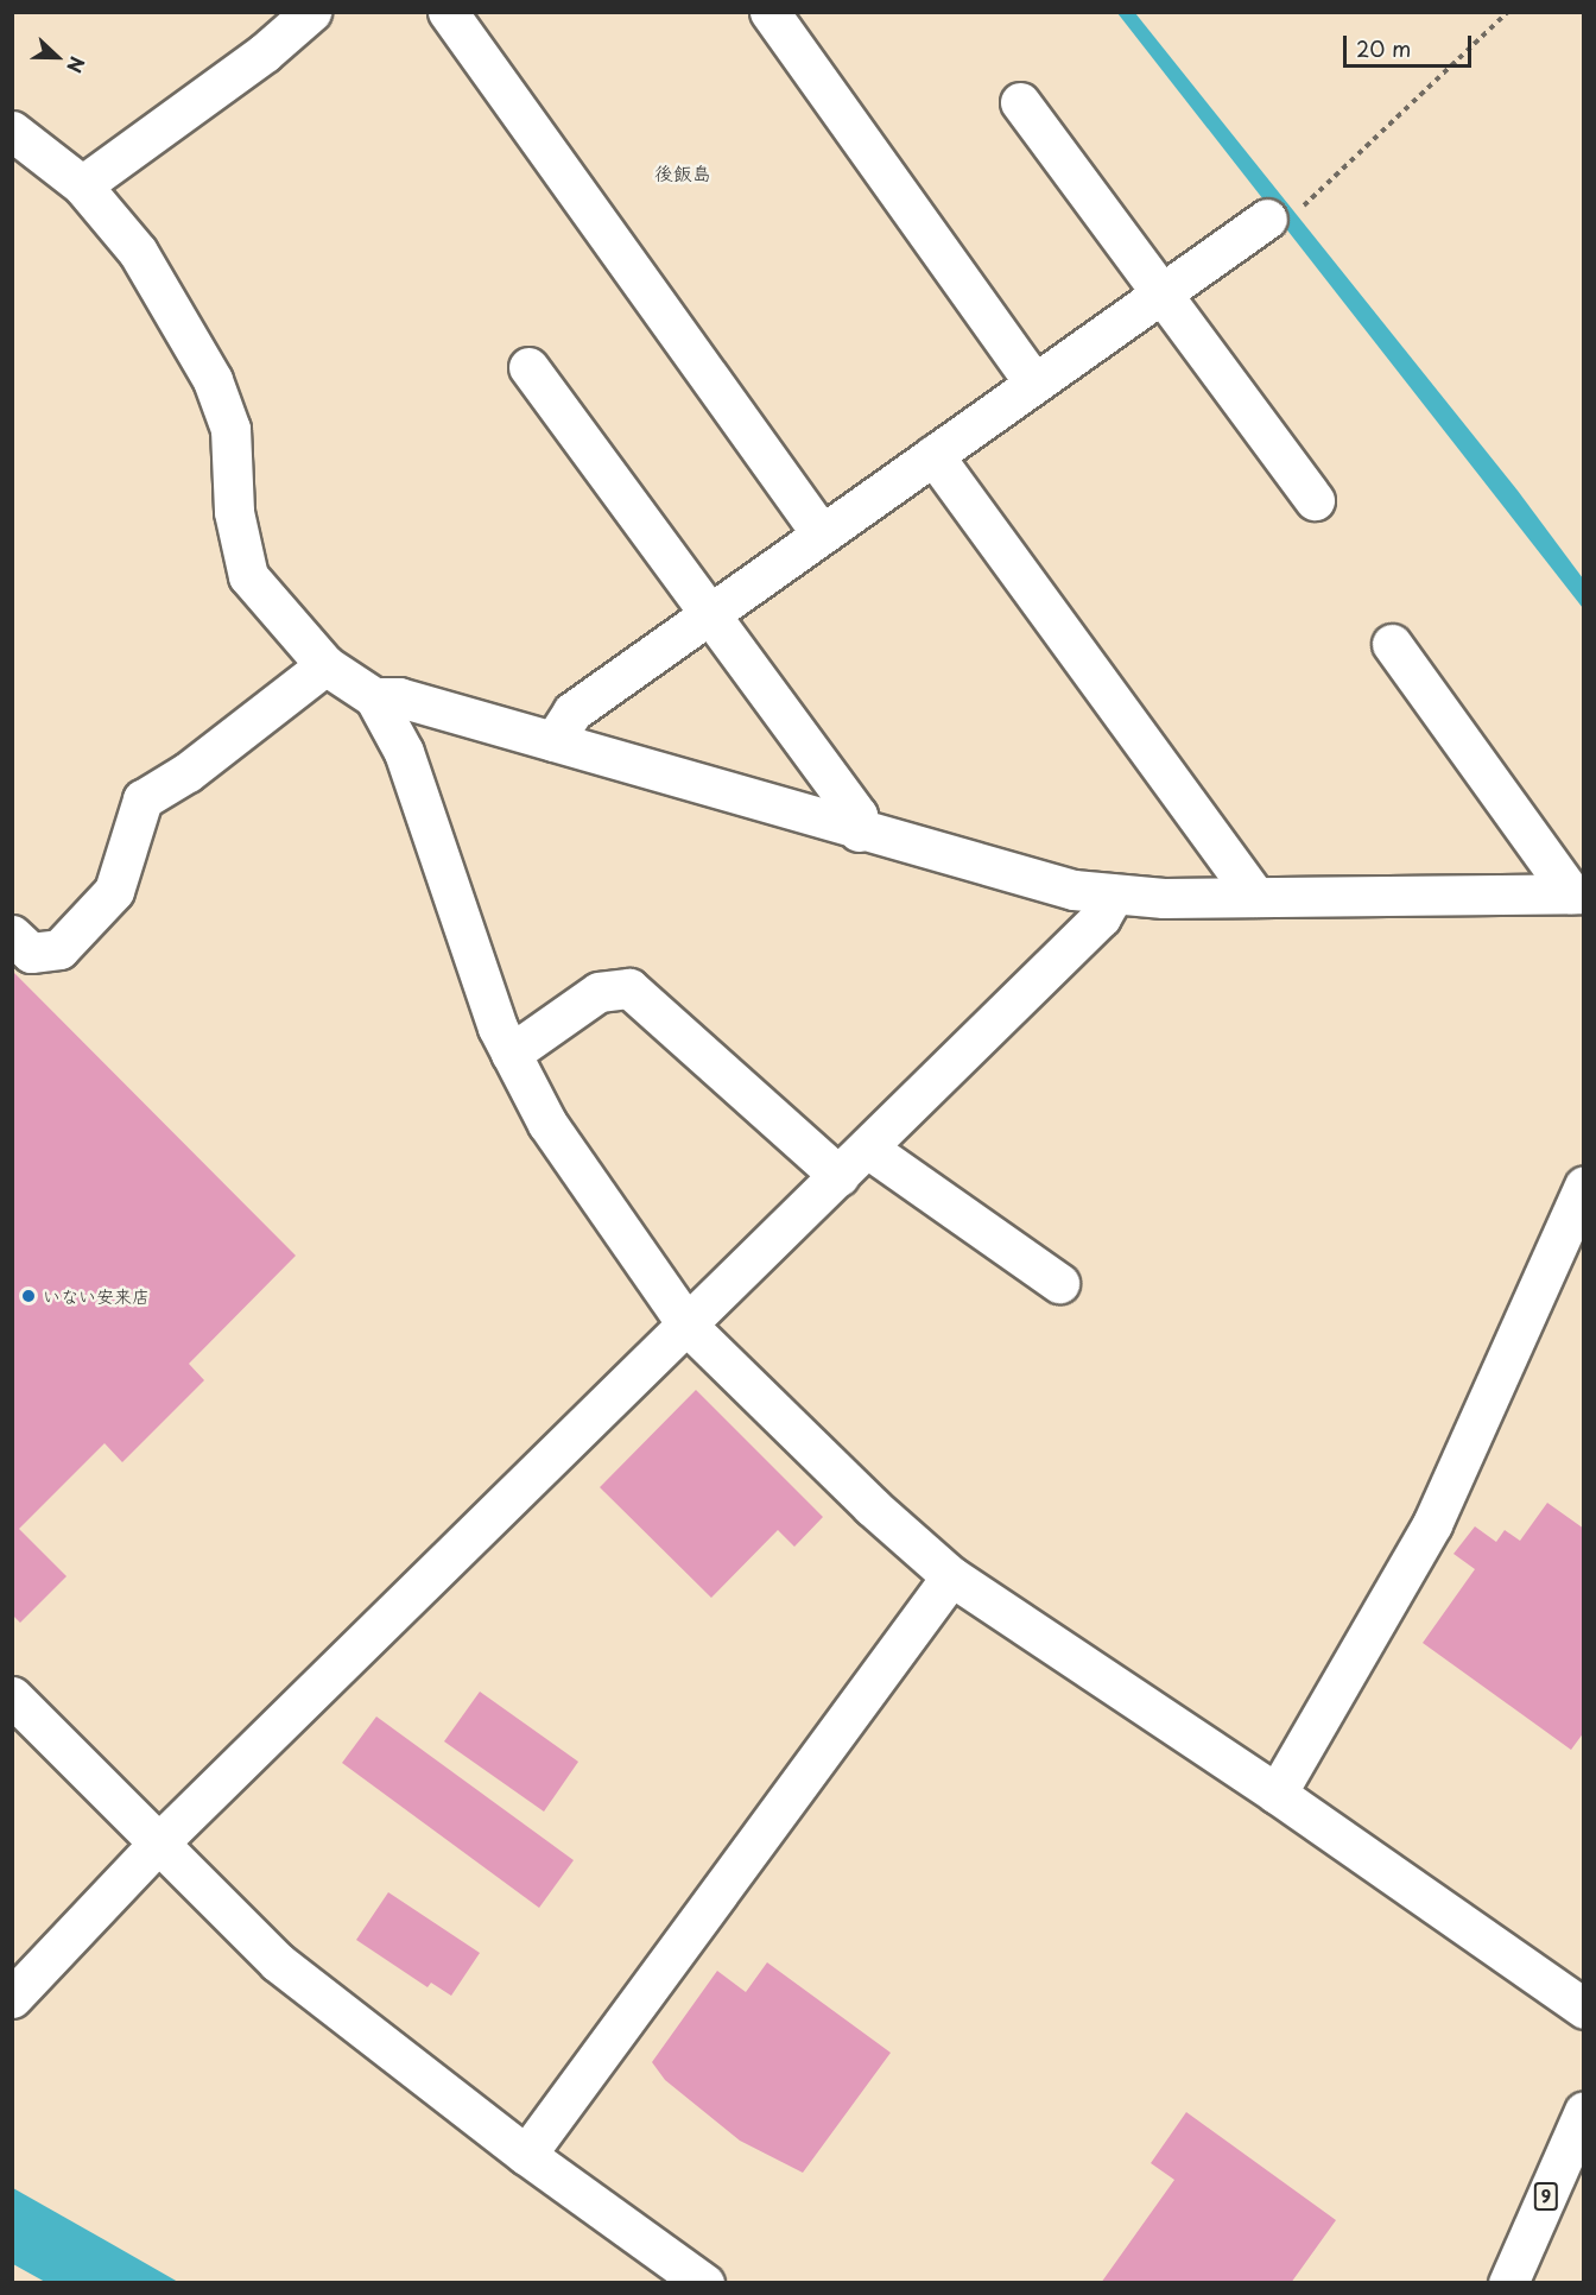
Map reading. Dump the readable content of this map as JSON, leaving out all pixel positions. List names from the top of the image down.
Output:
{
  "streets": {
    "main road": ["9"]
  },
  "districts": ["後飯島"],
  "places": ["いない安来店"],
  "scale_bar": "20 m",
  "north": "right"
}
